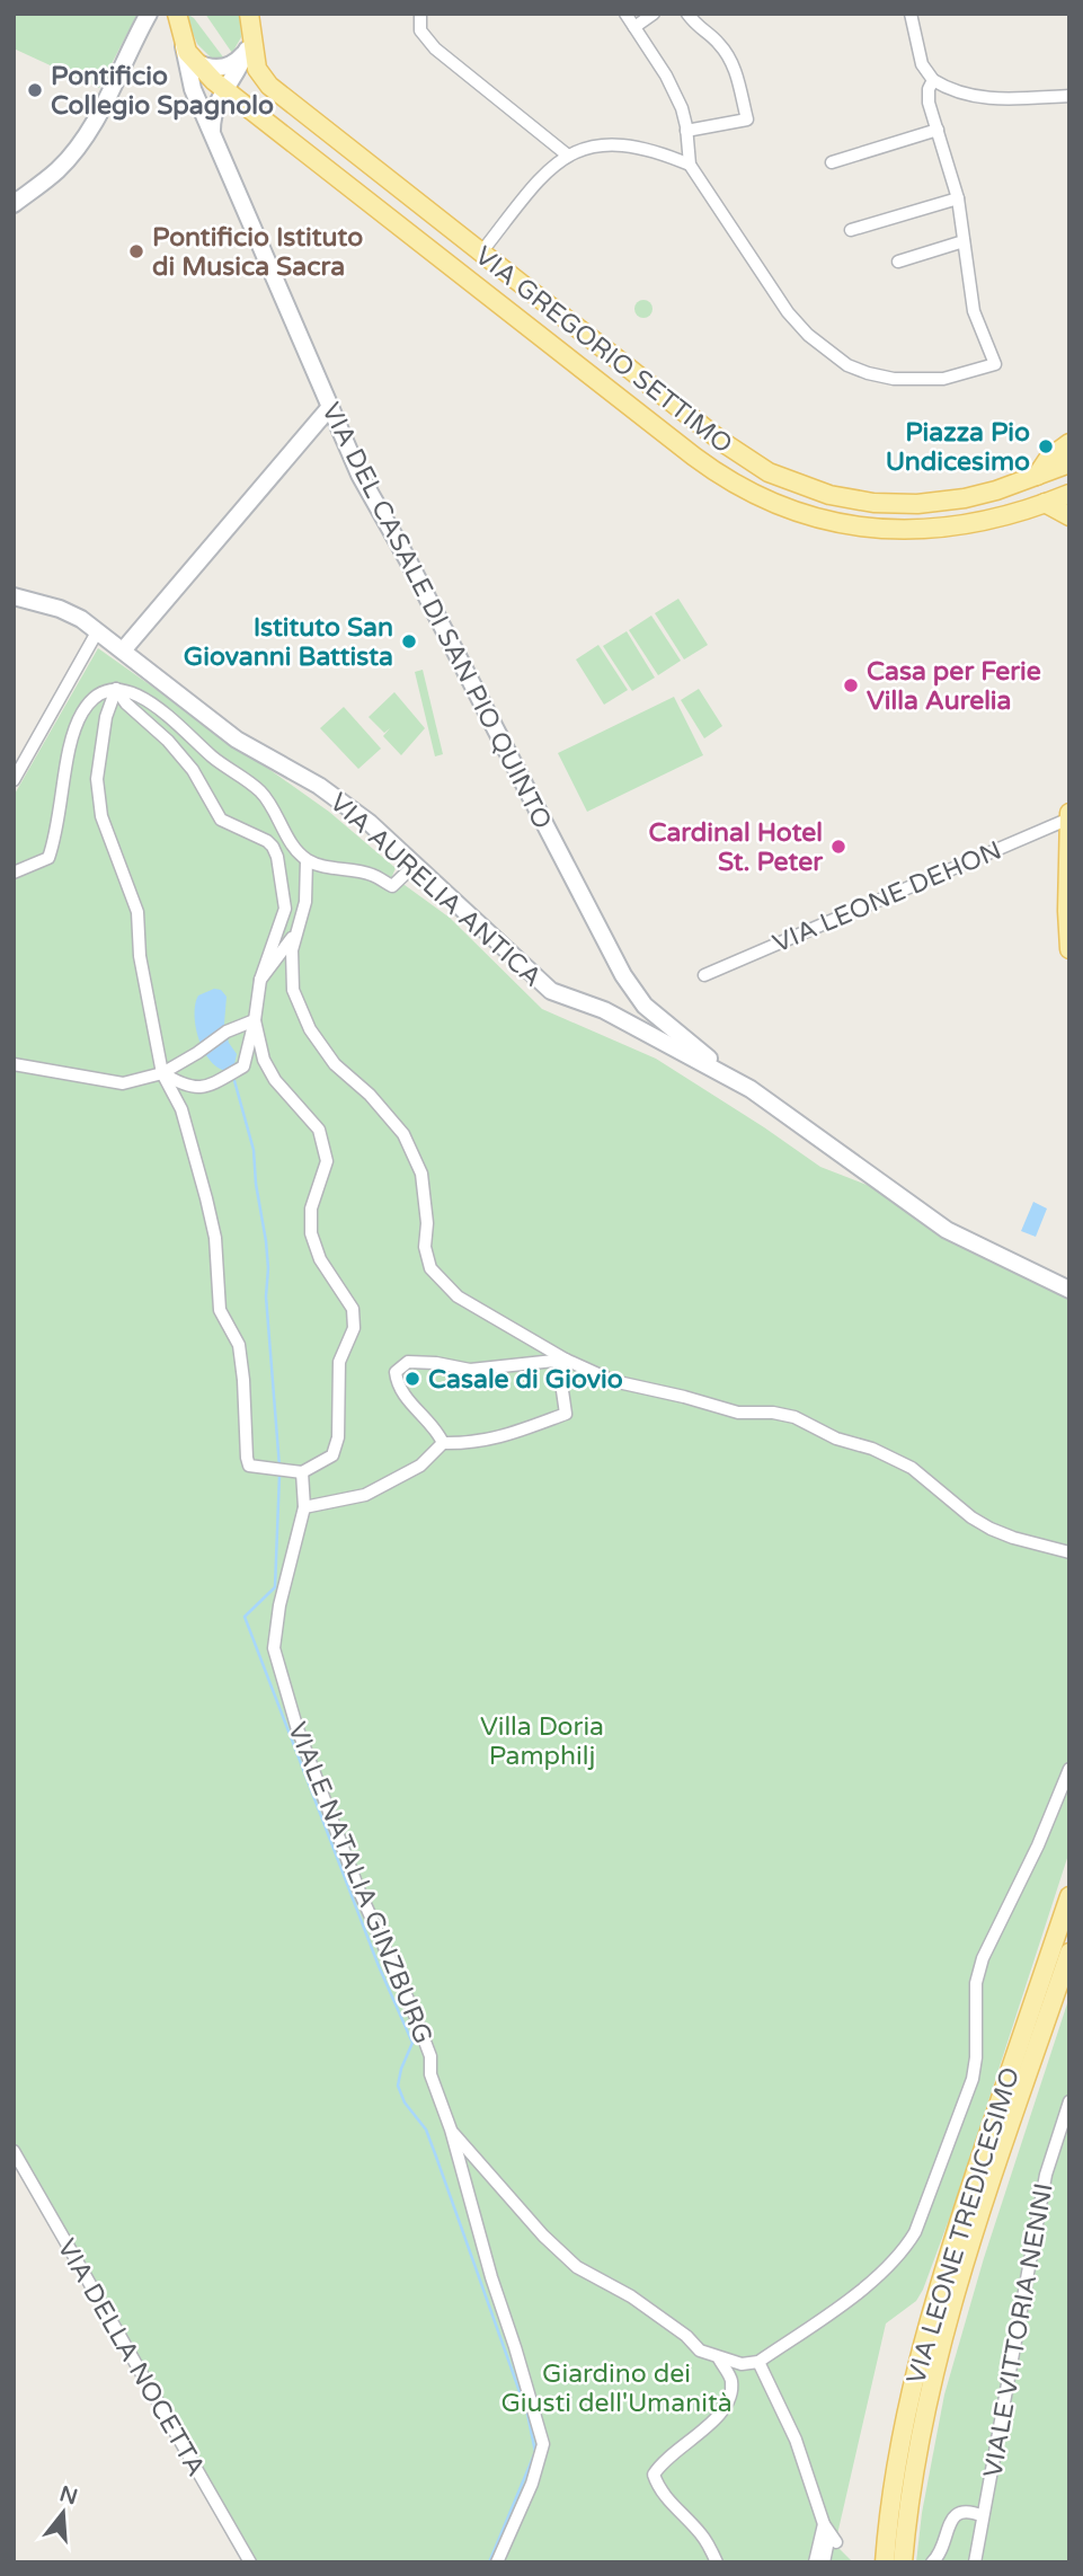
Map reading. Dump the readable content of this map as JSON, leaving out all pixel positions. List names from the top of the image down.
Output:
{
  "streets": {
    "main road": [
      "VIA GREGORIO SETTIMO",
      "VIA DEL CASALE DI SAN PIO QUINTO",
      "VIA AURELIA ANTICA",
      "VIA LEONE TREDICESIMO"
    ],
    "street": [
      "VIA LEONE DEHON",
      "VIALE NATALIA GINZBURG",
      "VIALE VITTORIA NENNI",
      "VIA DELLA NOCETTA"
    ]
  },
  "crossings": [
    ["VIA GREGORIO SETTIMO", "VIA DEL CASALE DI SAN PIO QUINTO"],
    ["VIA DEL CASALE DI SAN PIO QUINTO", "VIA AURELIA ANTICA"]
  ],
  "parks": ["Villa Doria Pamphilj", "Giardino dei Giusti dell'Umanità"],
  "places": [
    "Pontificio Collegio Spagnolo",
    "Pontificio Istituto di Musica Sacra",
    "Piazza Pio Undicesimo",
    "Istituto San Giovanni Battista",
    "Casa per Ferie Villa Aurelia",
    "Cardinal Hotel St. Peter",
    "Casale di Giovio"
  ],
  "north": "top"
}
